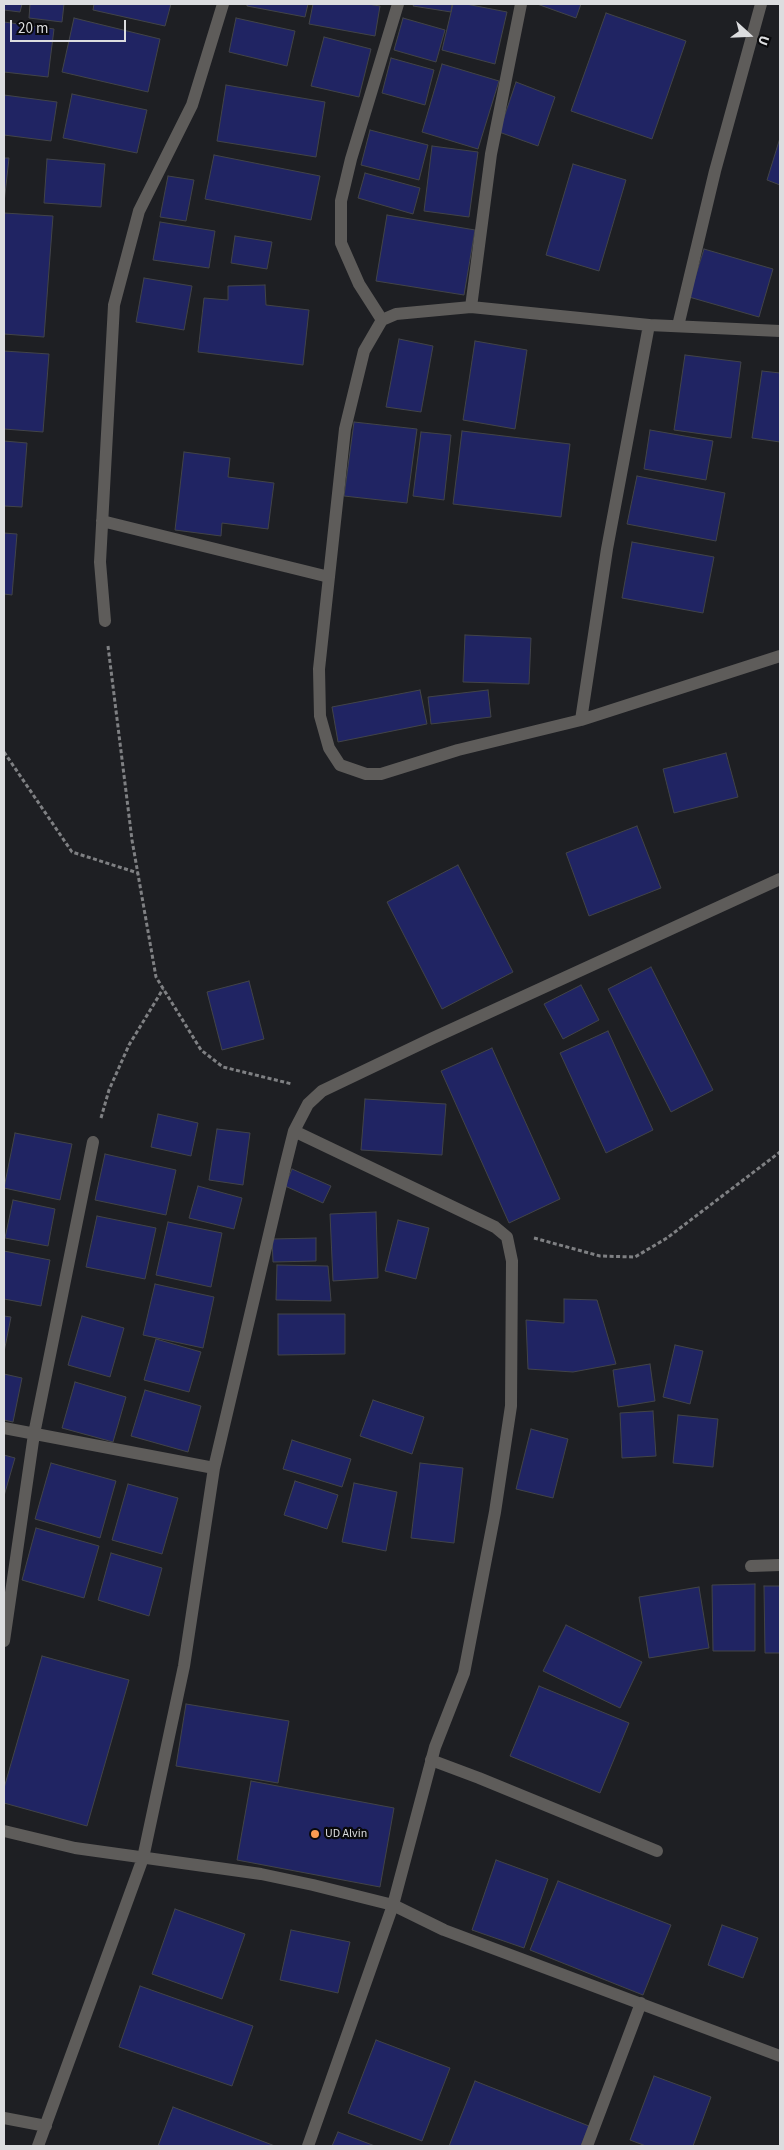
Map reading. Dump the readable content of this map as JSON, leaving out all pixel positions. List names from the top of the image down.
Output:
{
  "places": ["UD Alvin"],
  "scale_bar": "20 m",
  "north": "right"
}
